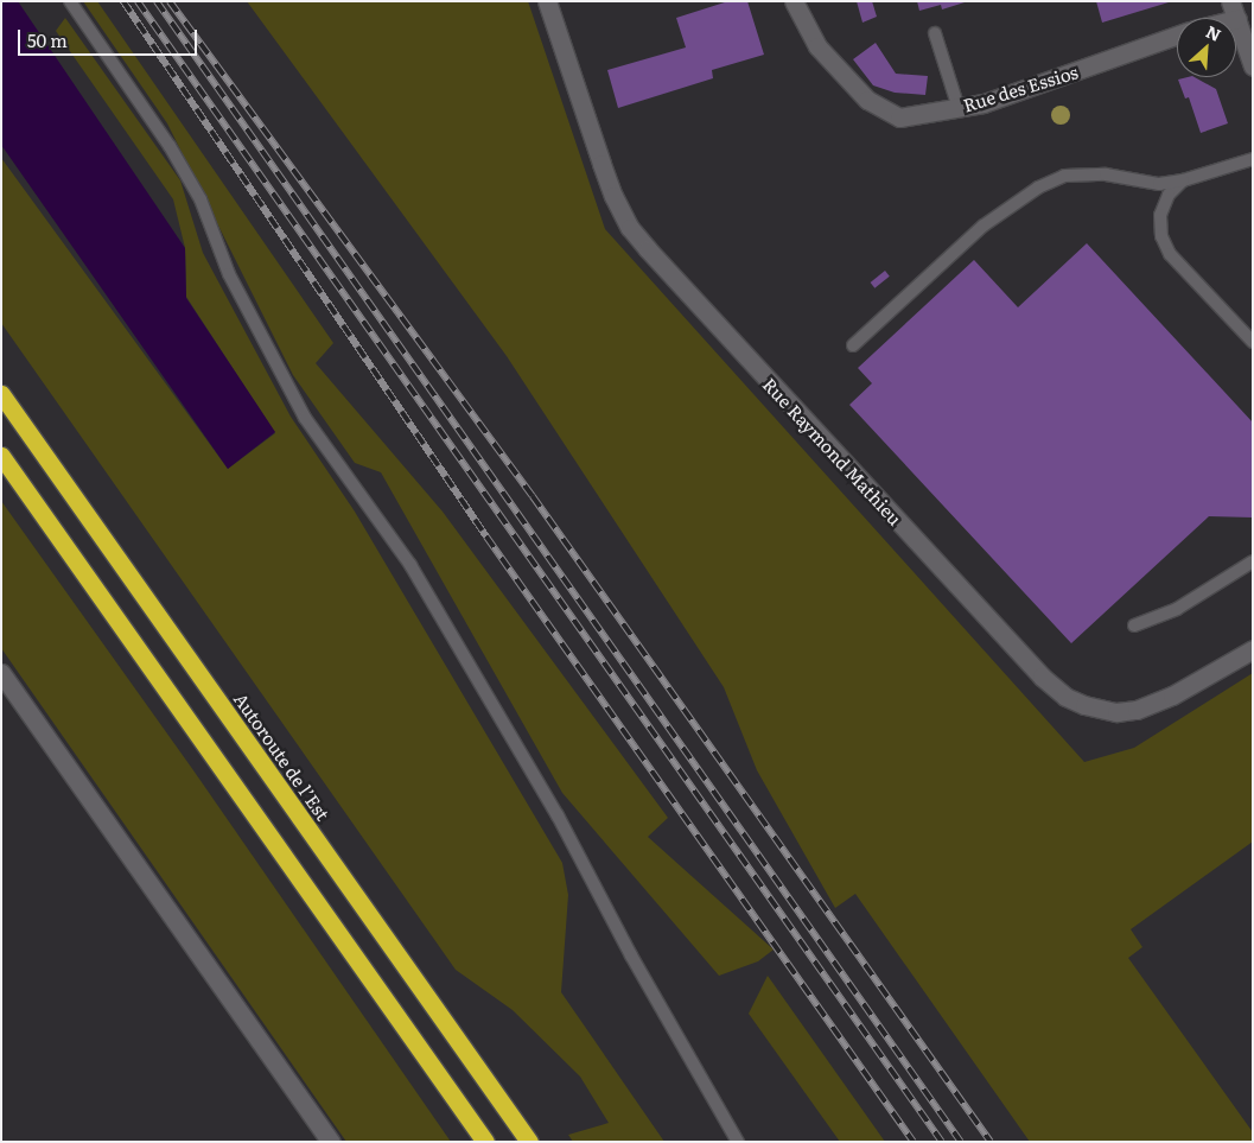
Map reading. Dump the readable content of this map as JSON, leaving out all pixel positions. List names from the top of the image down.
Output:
{
  "streets": {
    "highway": ["Autoroute de l’Est"],
    "street": ["Rue des Essios", "Rue Raymond Mathieu"]
  },
  "scale_bar": "50 m",
  "north": "top right"
}
